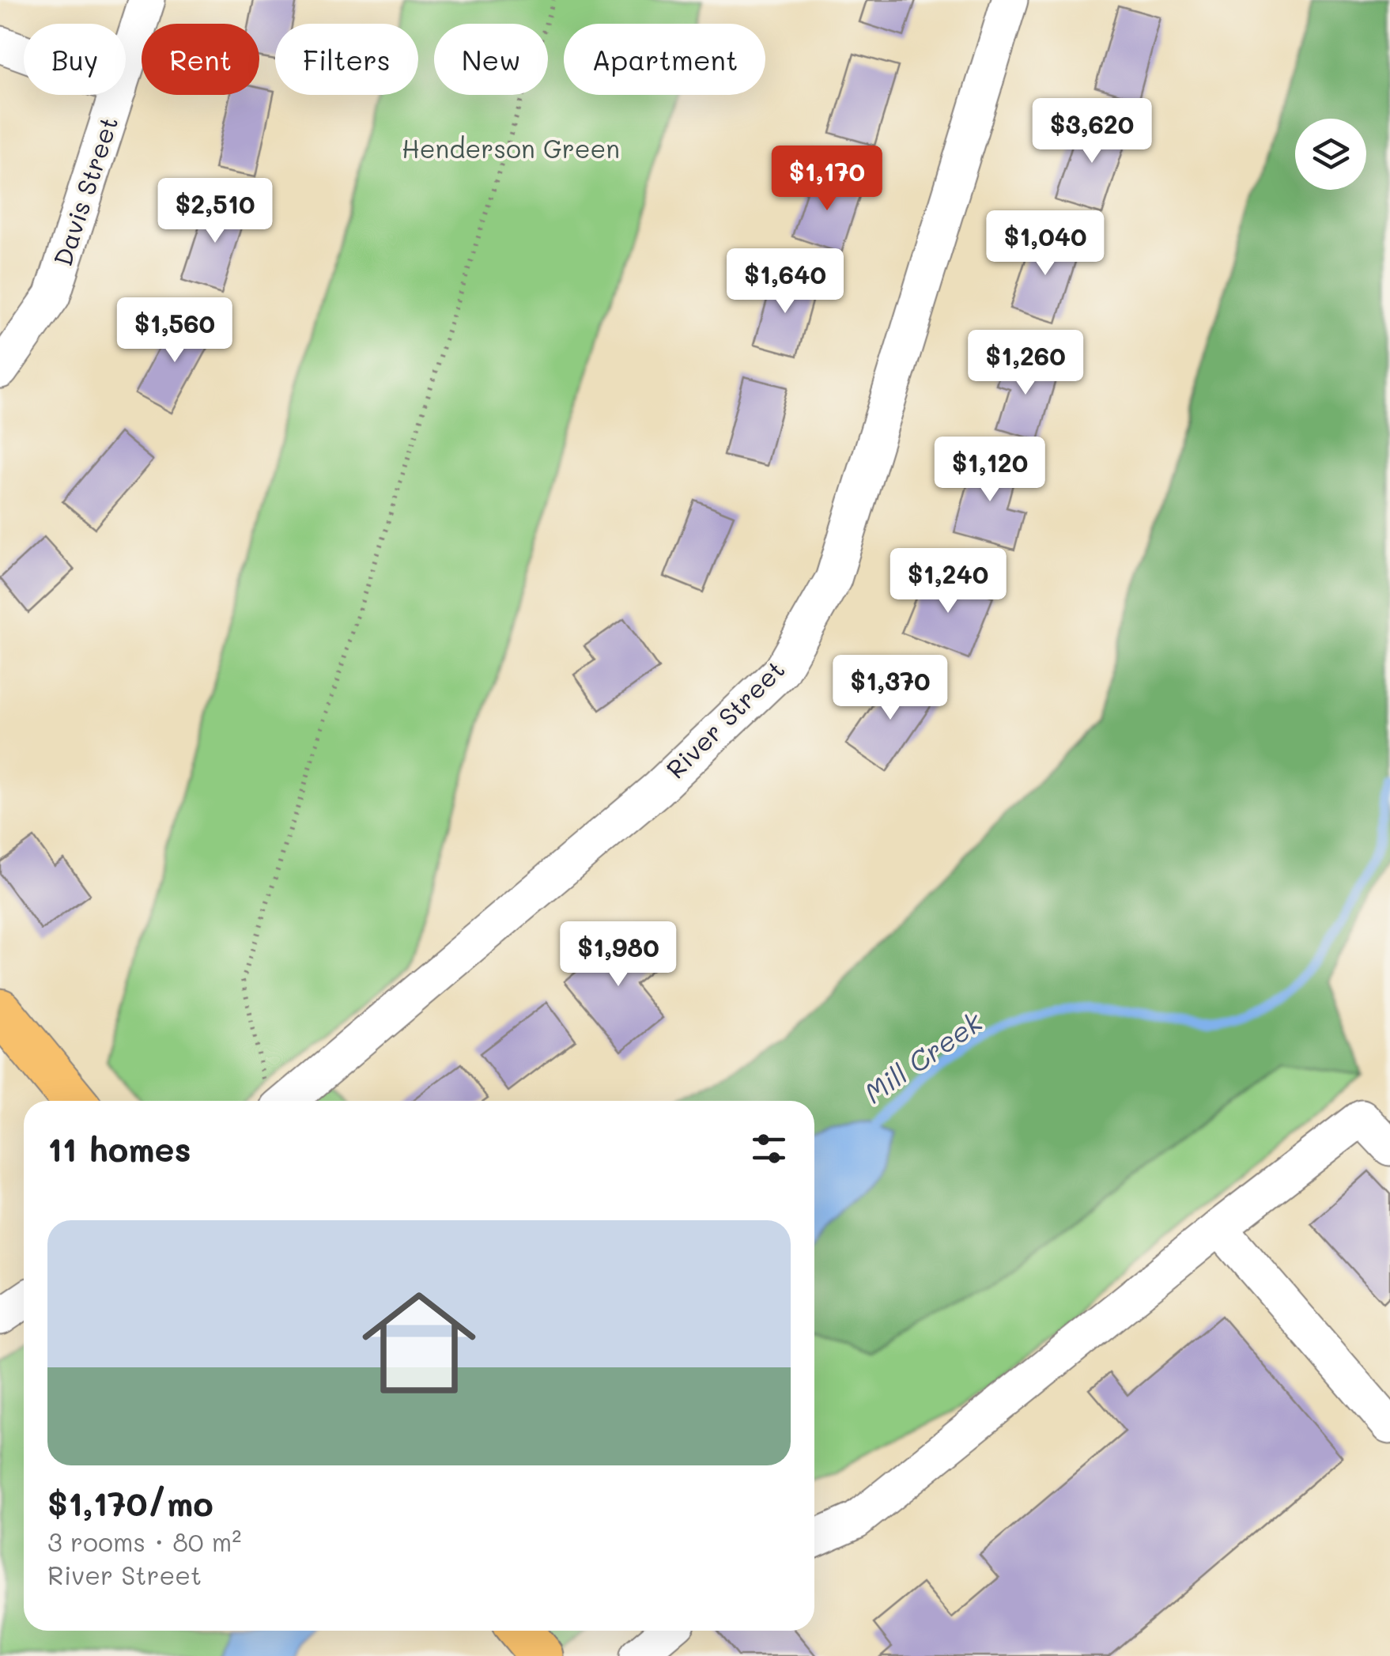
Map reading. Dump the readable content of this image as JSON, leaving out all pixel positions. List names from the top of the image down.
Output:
{
  "streets": {
    "street": ["Davis Street", "River Street"]
  },
  "water": ["Mill Creek"],
  "parks": ["Henderson Green"],
  "page": {
    "chip": [
      "Buy",
      "Rent",
      "Filters",
      "New",
      "Apartment"
    ],
    "price": [
      "$3,620",
      "$1,170",
      "$2,510",
      "$1,040",
      "$1,640",
      "$1,560",
      "$1,260",
      "$1,120",
      "$1,240",
      "$1,370",
      "$1,980"
    ],
    "heading": "11 homes",
    "list": [
      {
        "name": "$1,170/mo",
        "note": "3 rooms · 80 m² · River Street"
      }
    ]
  }
}
